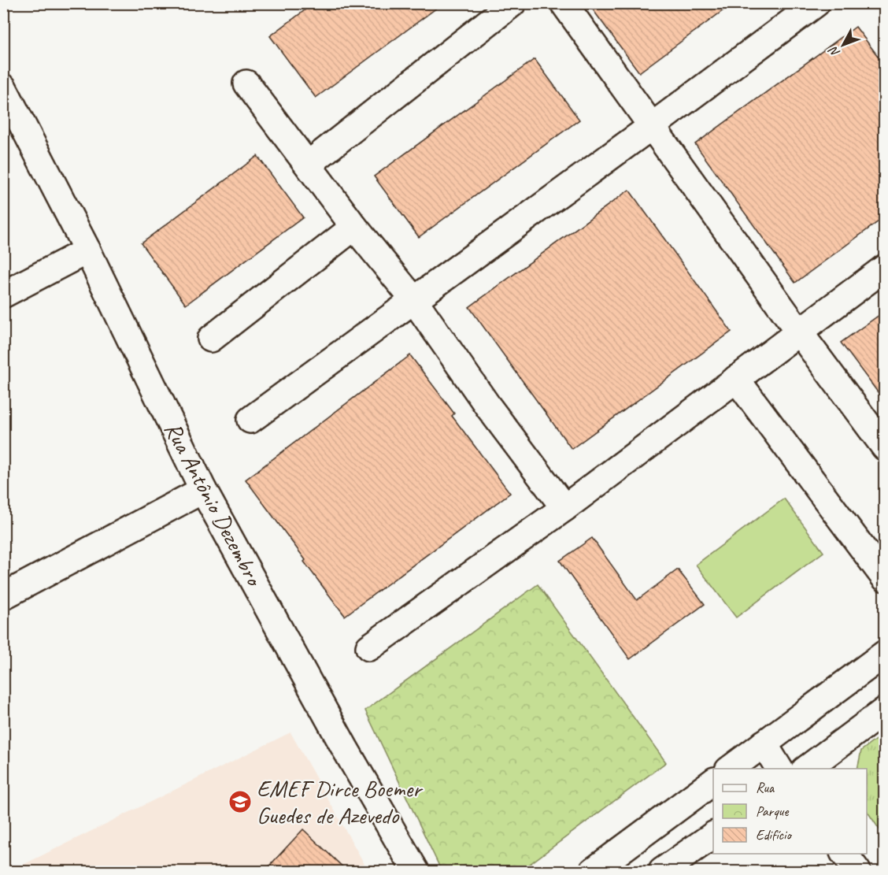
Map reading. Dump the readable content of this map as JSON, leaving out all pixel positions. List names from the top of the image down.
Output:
{
  "streets": {
    "street": ["Rua Antônio Dezembro"]
  },
  "places": {
    "school or university": ["EMEF Dirce Boemer Guedes de Azevedo"]
  },
  "legend": ["Rua", "Parque", "Edifício"],
  "north": "bottom left"
}
